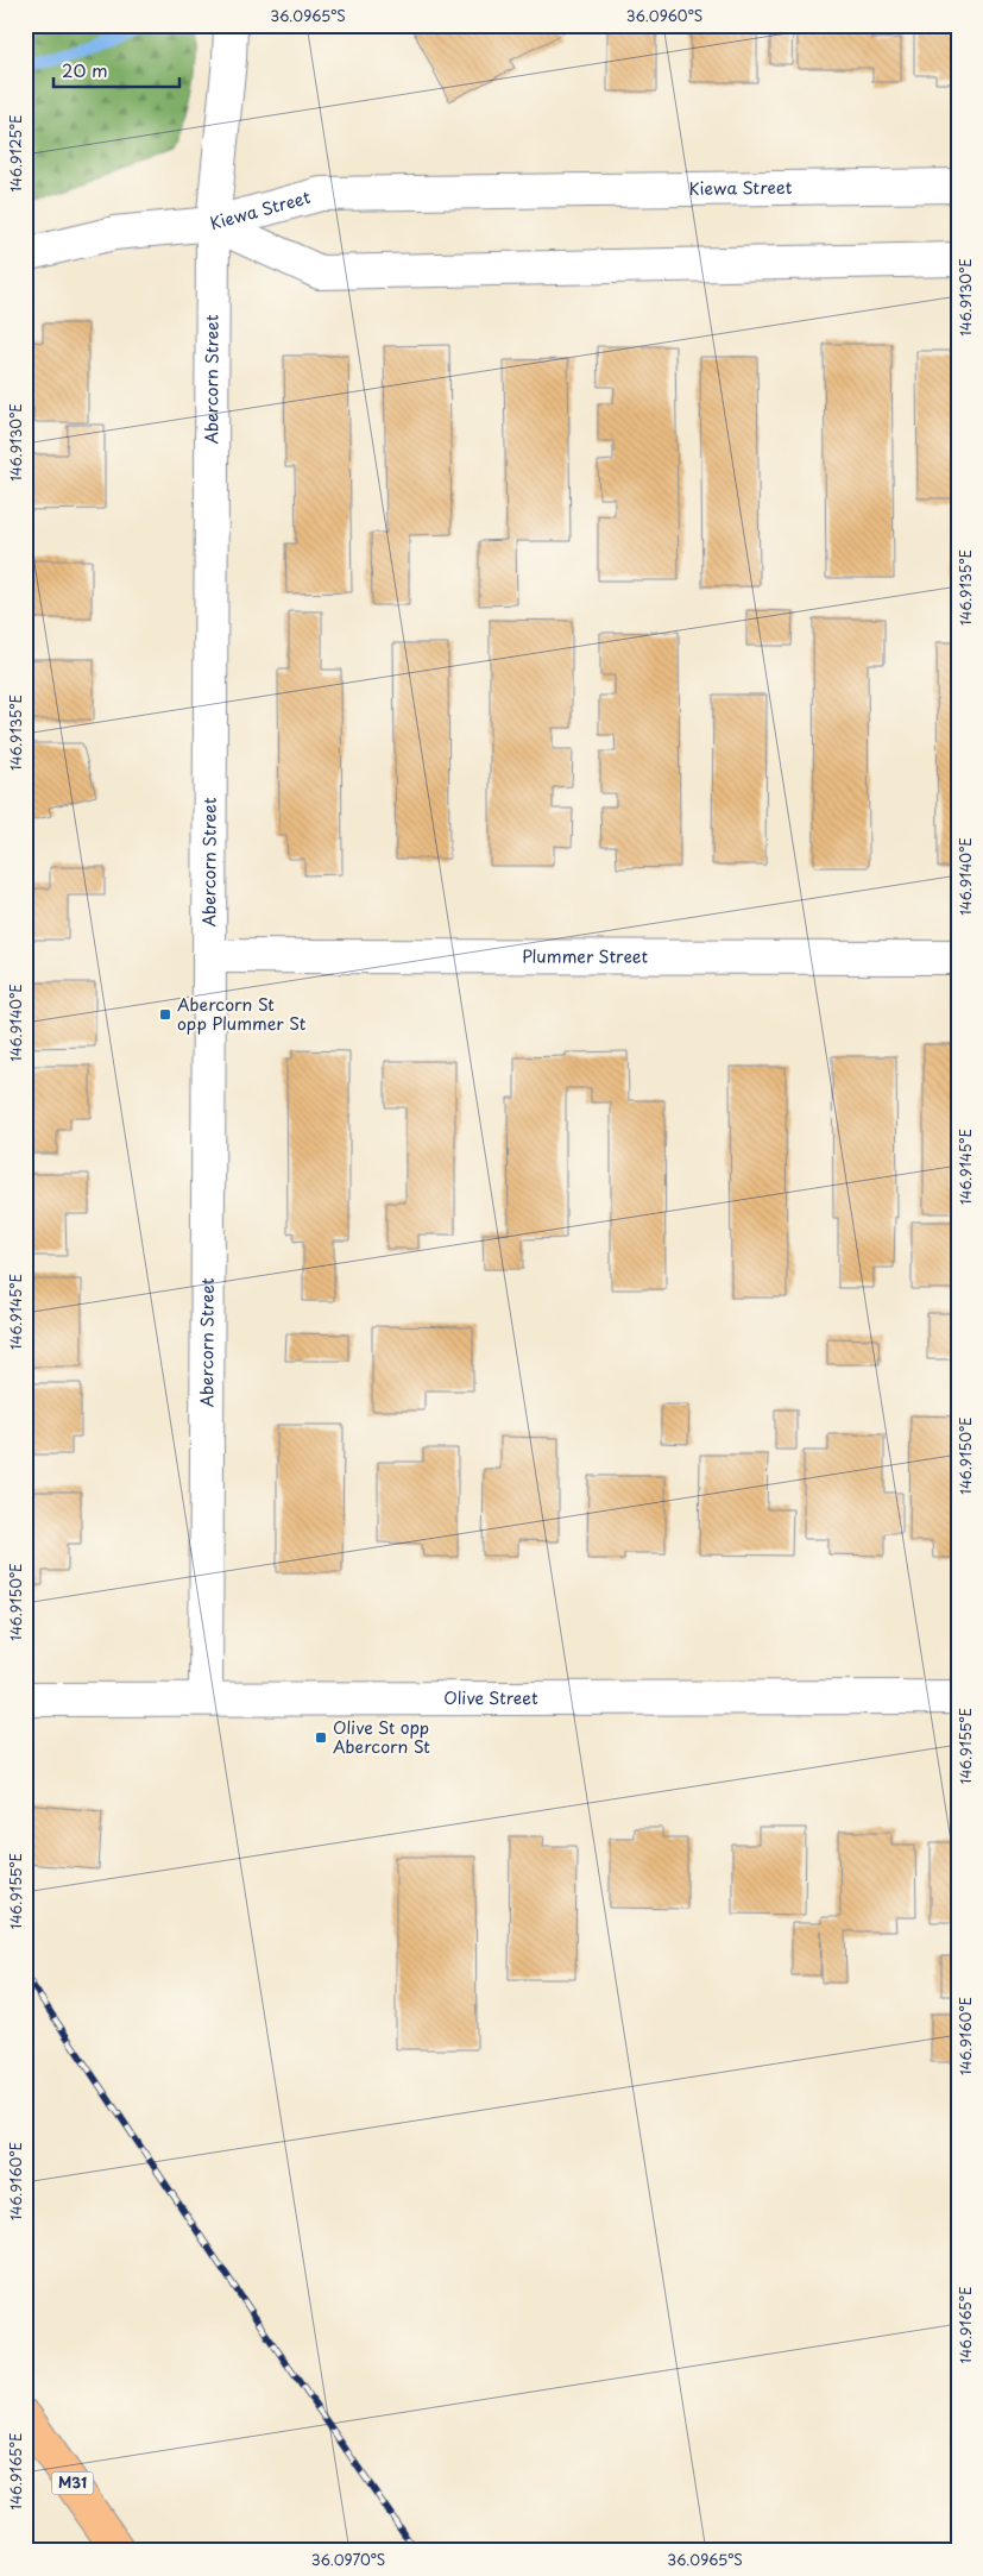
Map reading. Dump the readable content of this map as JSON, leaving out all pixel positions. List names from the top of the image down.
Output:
{
  "streets": {
    "highway": ["M31"],
    "street": [
      "Kiewa Street",
      "Abercorn Street",
      "Plummer Street",
      "Olive Street"
    ]
  },
  "crossings": [
    ["Kiewa Street", "Abercorn Street"],
    ["Abercorn Street", "Plummer Street"],
    ["Abercorn Street", "Olive Street"]
  ],
  "places": {
    "transit": ["Abercorn St opp Plummer St", "Olive St opp Abercorn St"]
  },
  "scale_bar": "20 m",
  "coordinates": [
    "36.0965°S",
    "36.0960°S",
    "146.9125°E",
    "146.9130°E",
    "146.9135°E",
    "146.9140°E",
    "146.9145°E",
    "146.9150°E",
    "146.9155°E",
    "146.9160°E",
    "146.9165°E",
    "36.0970°S"
  ]
}
